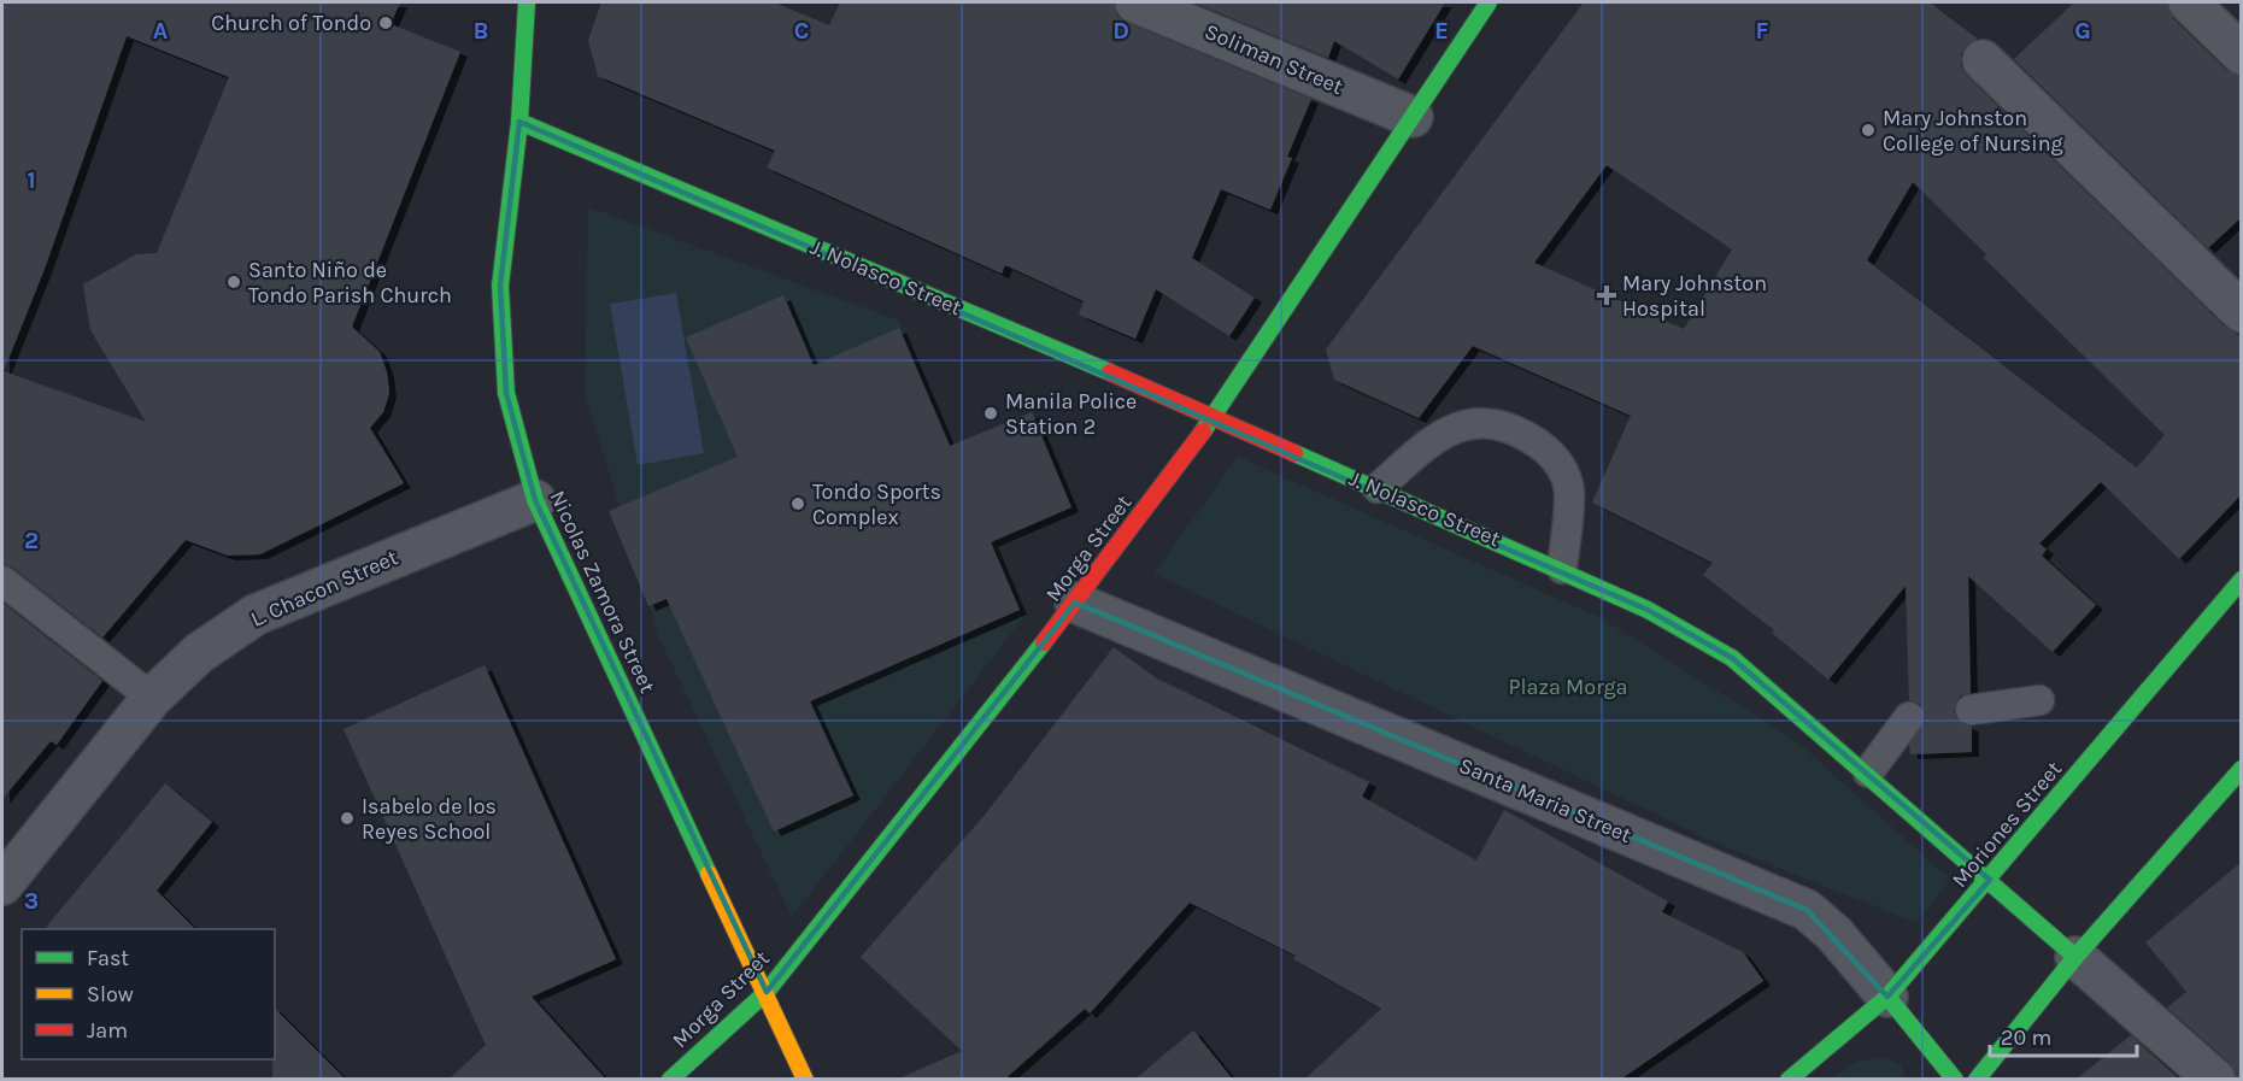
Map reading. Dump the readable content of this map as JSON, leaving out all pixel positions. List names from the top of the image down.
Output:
{
  "streets": {
    "street": [
      "Soliman Street",
      "J. Nolasco Street",
      "Morga Street",
      "L. Chacon Street",
      "Nicolas Zamora Street",
      "Santa Maria Street",
      "Moriones Street"
    ]
  },
  "crossings": [
    ["Soliman Street", "Morga Street"],
    ["J. Nolasco Street", "Morga Street"],
    ["J. Nolasco Street", "Nicolas Zamora Street"],
    ["J. Nolasco Street", "Moriones Street"],
    ["Morga Street", "Nicolas Zamora Street"],
    ["Morga Street", "Santa Maria Street"],
    ["L. Chacon Street", "Nicolas Zamora Street"],
    ["Santa Maria Street", "Moriones Street"]
  ],
  "parks": ["Plaza Morga"],
  "places": {
    "other": [
      "Church of Tondo",
      "Mary Johnston College of Nursing",
      "Santo Niño de Tondo Parish Church",
      "Manila Police Station 2",
      "Tondo Sports Complex",
      "Isabelo de los Reyes School"
    ],
    "health": ["Mary Johnston Hospital"]
  },
  "legend": ["Fast", "Slow", "Jam"],
  "scale_bar": "20 m",
  "grid": {
    "columns": [
      "A",
      "B",
      "C",
      "D",
      "E",
      "F",
      "G"
    ],
    "rows": ["1", "2", "3"]
  }
}
